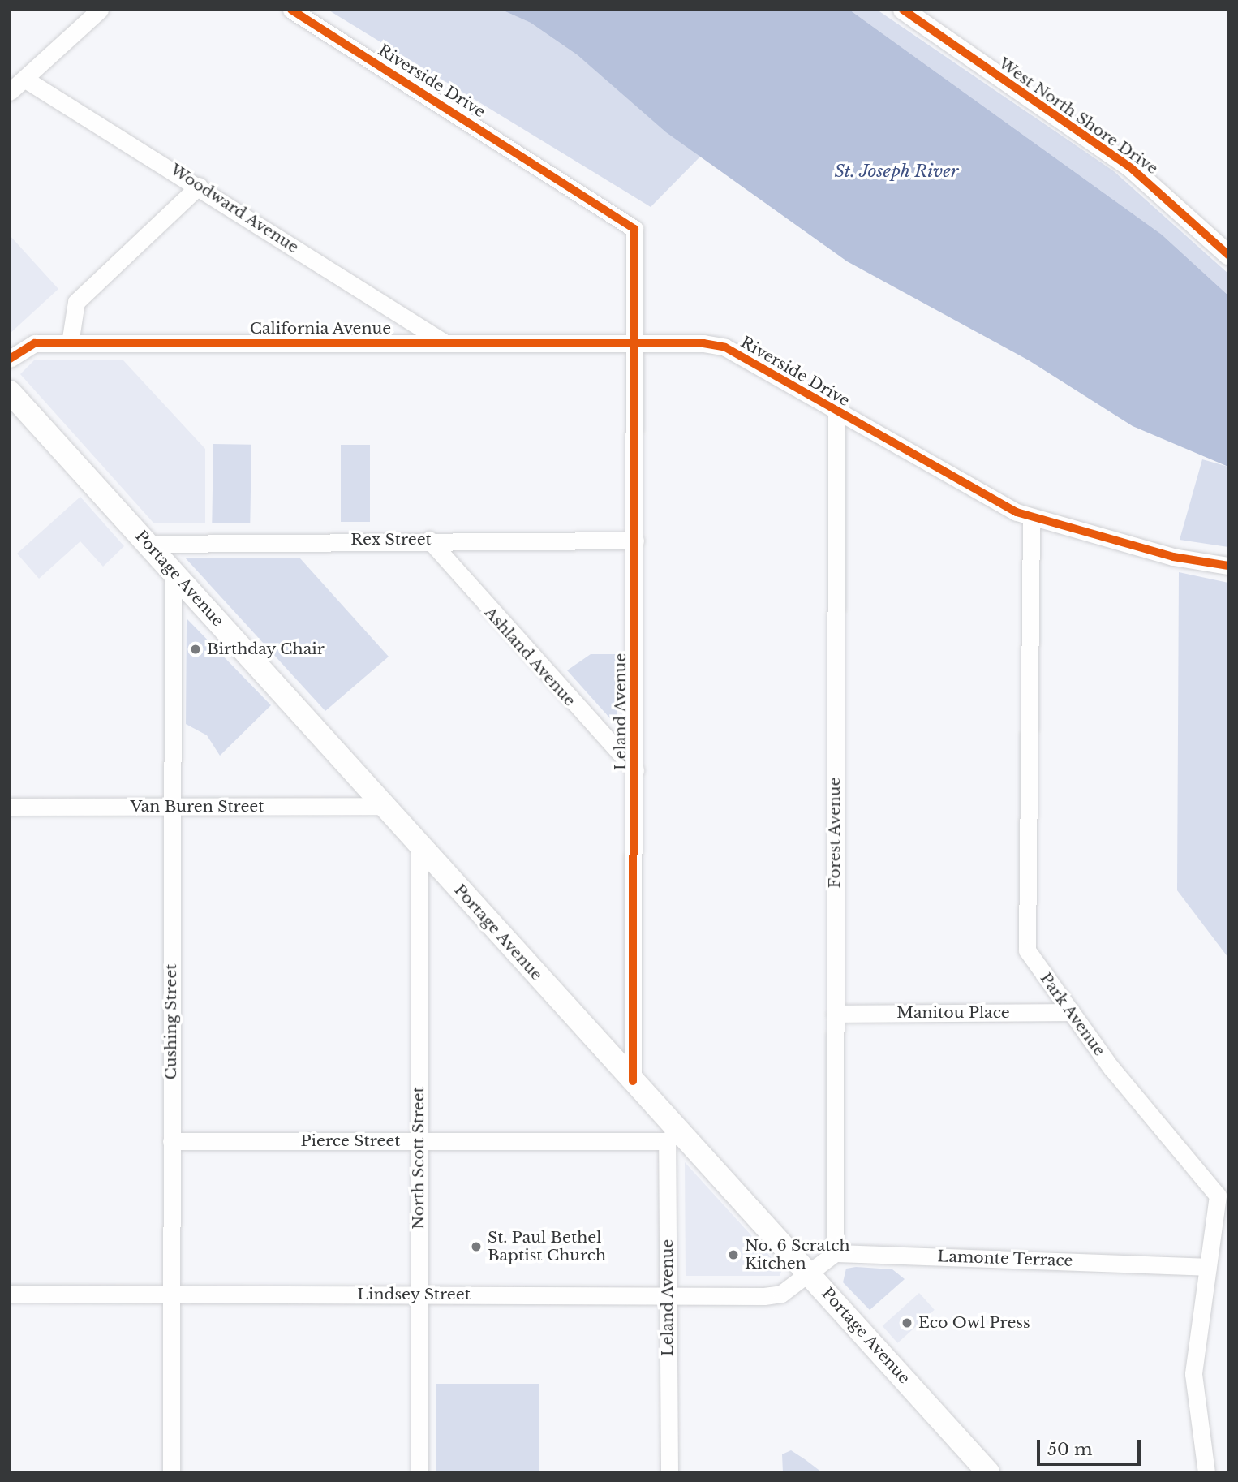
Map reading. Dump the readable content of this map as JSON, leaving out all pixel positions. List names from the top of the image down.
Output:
{
  "streets": {
    "main road": ["Portage Avenue"],
    "street": [
      "Riverside Drive",
      "West North Shore Drive",
      "Woodward Avenue",
      "California Avenue",
      "Rex Street",
      "Ashland Avenue",
      "Leland Avenue",
      "Van Buren Street",
      "Forest Avenue",
      "Manitou Place",
      "Park Avenue",
      "Cushing Street",
      "Pierce Street",
      "North Scott Street",
      "Lamonte Terrace",
      "Lindsey Street"
    ]
  },
  "crossings": [
    ["Riverside Drive", "California Avenue"],
    ["Riverside Drive", "Leland Avenue"],
    ["Riverside Drive", "Forest Avenue"],
    ["Riverside Drive", "Park Avenue"],
    ["Woodward Avenue", "California Avenue"],
    ["California Avenue", "Leland Avenue"],
    ["Rex Street", "Portage Avenue"],
    ["Rex Street", "Ashland Avenue"],
    ["Rex Street", "Leland Avenue"],
    ["Portage Avenue", "Leland Avenue"],
    ["Portage Avenue", "Van Buren Street"],
    ["Portage Avenue", "Cushing Street"],
    ["Portage Avenue", "Pierce Street"],
    ["Portage Avenue", "North Scott Street"],
    ["Portage Avenue", "Lindsey Street"],
    ["Ashland Avenue", "Leland Avenue"],
    ["Leland Avenue", "Pierce Street"],
    ["Leland Avenue", "Lindsey Street"],
    ["Van Buren Street", "Cushing Street"],
    ["Forest Avenue", "Manitou Place"],
    ["Forest Avenue", "Lamonte Terrace"],
    ["Manitou Place", "Park Avenue"],
    ["Park Avenue", "Lamonte Terrace"],
    ["Cushing Street", "Pierce Street"],
    ["Cushing Street", "Lindsey Street"],
    ["Pierce Street", "North Scott Street"],
    ["North Scott Street", "Lindsey Street"]
  ],
  "water": ["St. Joseph River"],
  "places": [
    "Birthday Chair",
    "St. Paul Bethel Baptist Church",
    "No. 6 Scratch Kitchen",
    "Eco Owl Press"
  ],
  "scale_bar": "50 m"
}
